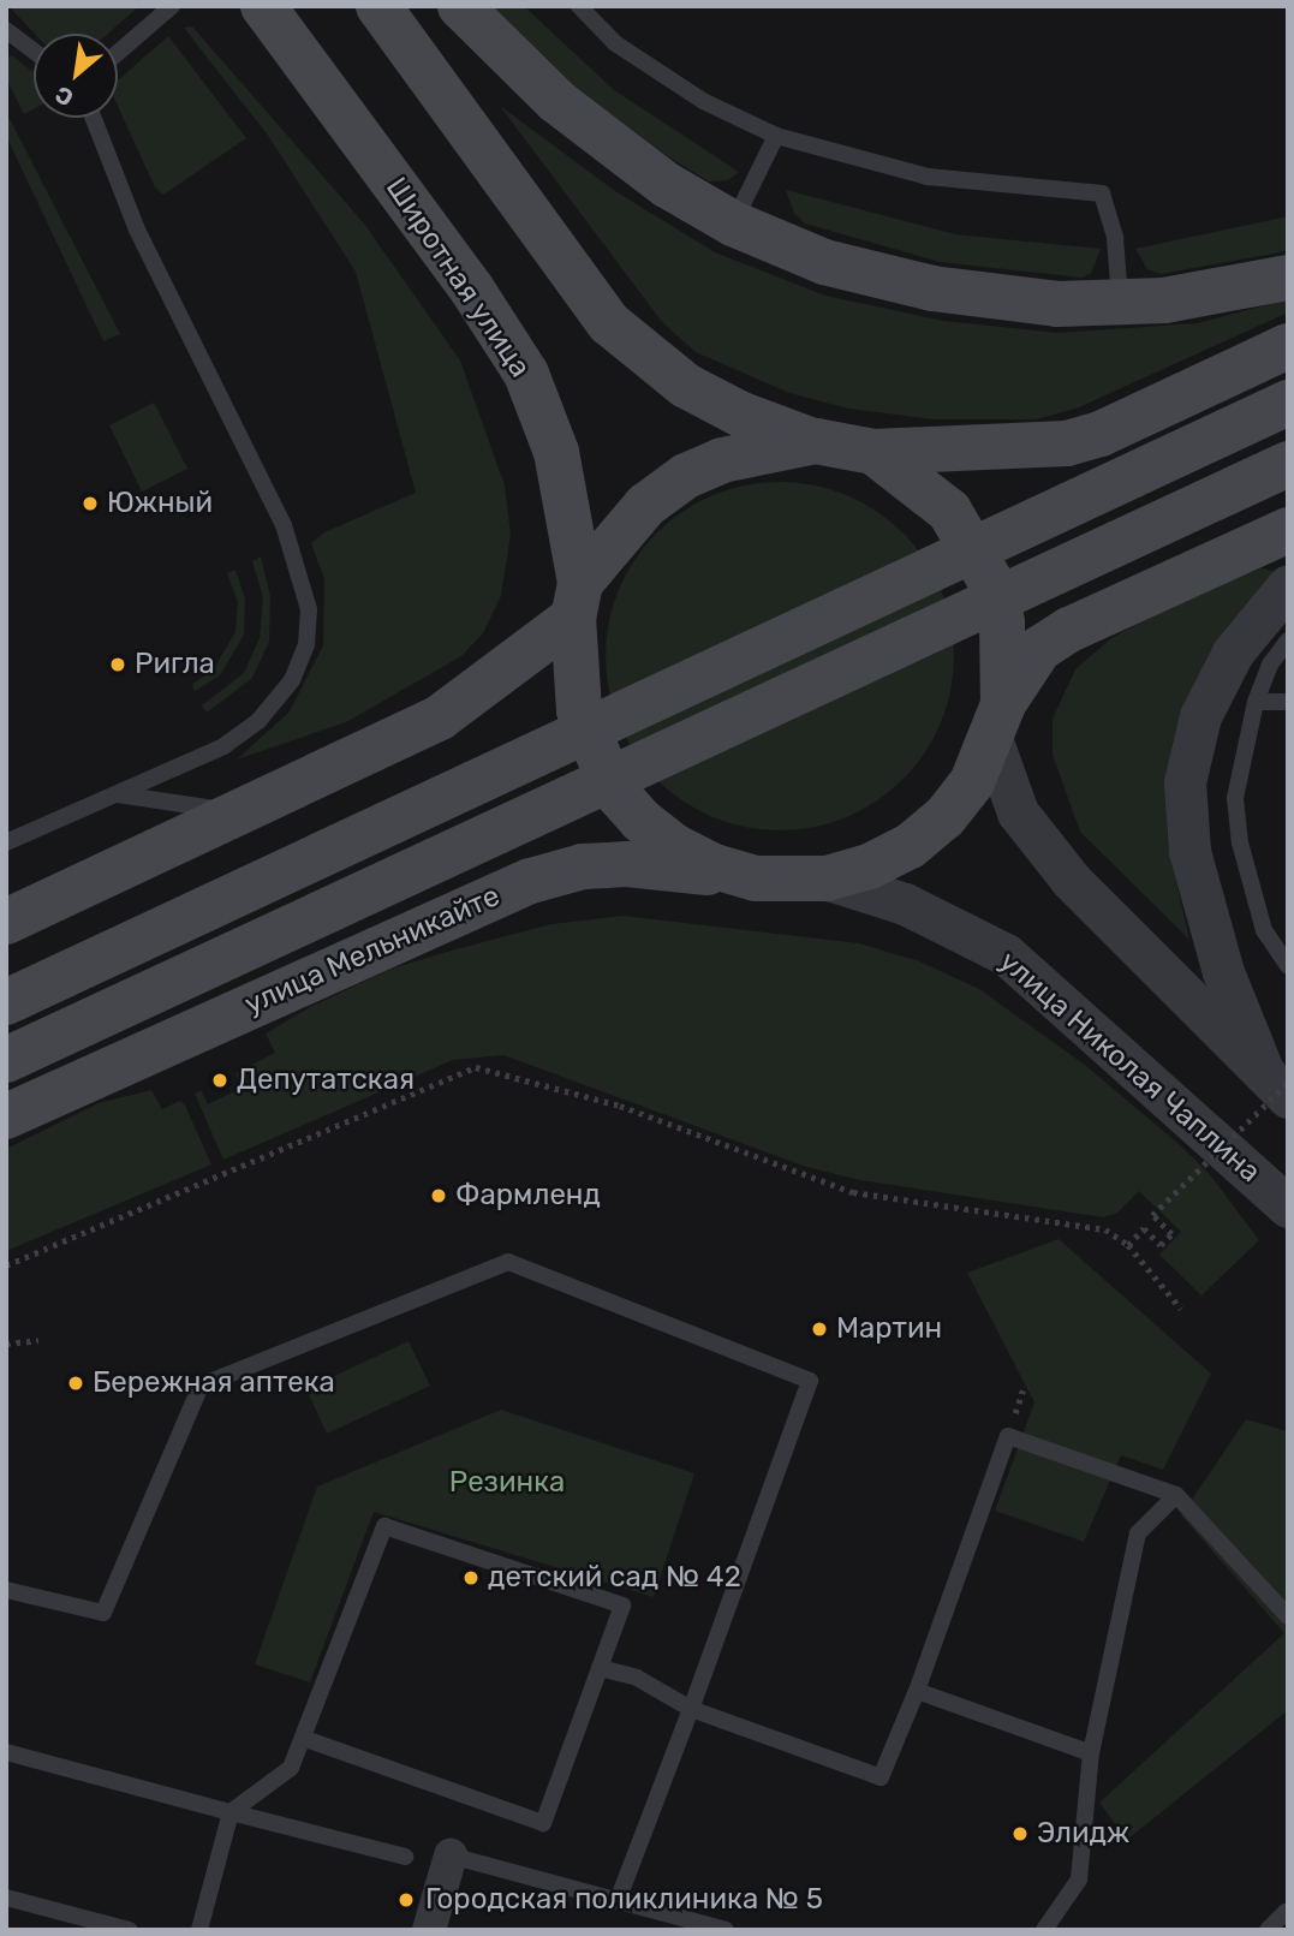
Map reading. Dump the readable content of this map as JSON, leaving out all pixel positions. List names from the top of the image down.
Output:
{
  "streets": {
    "main road": ["Широтная улица", "улица Мельникайте"],
    "street": ["улица Николая Чаплина"]
  },
  "crossings": [
    ["Широтная улица", "улица Мельникайте"]
  ],
  "parks": ["Резинка"],
  "places": [
    "Южный",
    "Ригла",
    "Депутатская",
    "Фармленд",
    "Мартин",
    "Бережная аптека",
    "детский сад № 42",
    "Элидж",
    "Городская поликлиника № 5"
  ],
  "north": "bottom left"
}
